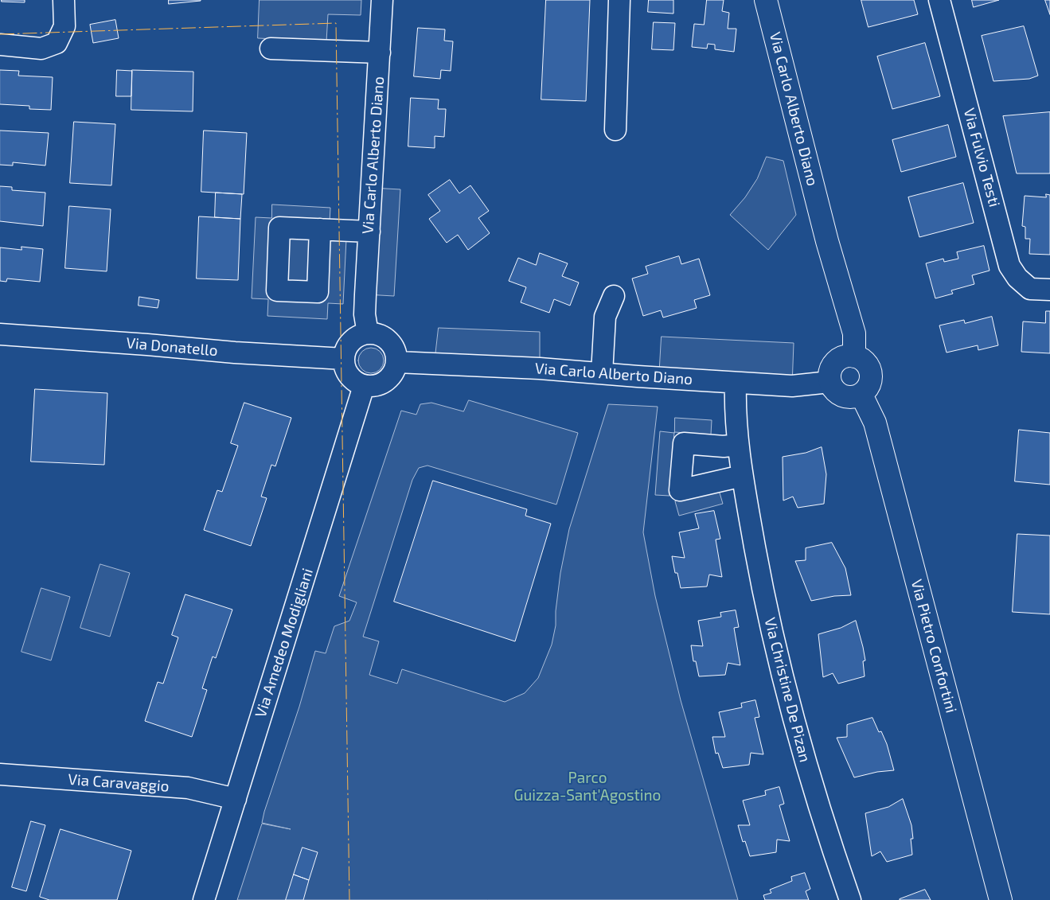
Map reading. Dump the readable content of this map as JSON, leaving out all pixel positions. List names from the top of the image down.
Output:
{
  "streets": {
    "main road": ["Via Carlo Alberto Diano", "Via Pietro Confortini"],
    "street": [
      "Via Fulvio Testi",
      "Via Donatello",
      "Via Amedeo Modigliani",
      "Via Christine De Pizan",
      "Via Caravaggio"
    ]
  },
  "crossings": [
    ["Via Carlo Alberto Diano", "Via Donatello"],
    ["Via Carlo Alberto Diano", "Via Amedeo Modigliani"],
    ["Via Carlo Alberto Diano", "Via Pietro Confortini"],
    ["Via Carlo Alberto Diano", "Via Christine De Pizan"],
    ["Via Donatello", "Via Amedeo Modigliani"],
    ["Via Amedeo Modigliani", "Via Caravaggio"]
  ],
  "parks": ["Parco Guizza-Sant'Agostino"]
}
